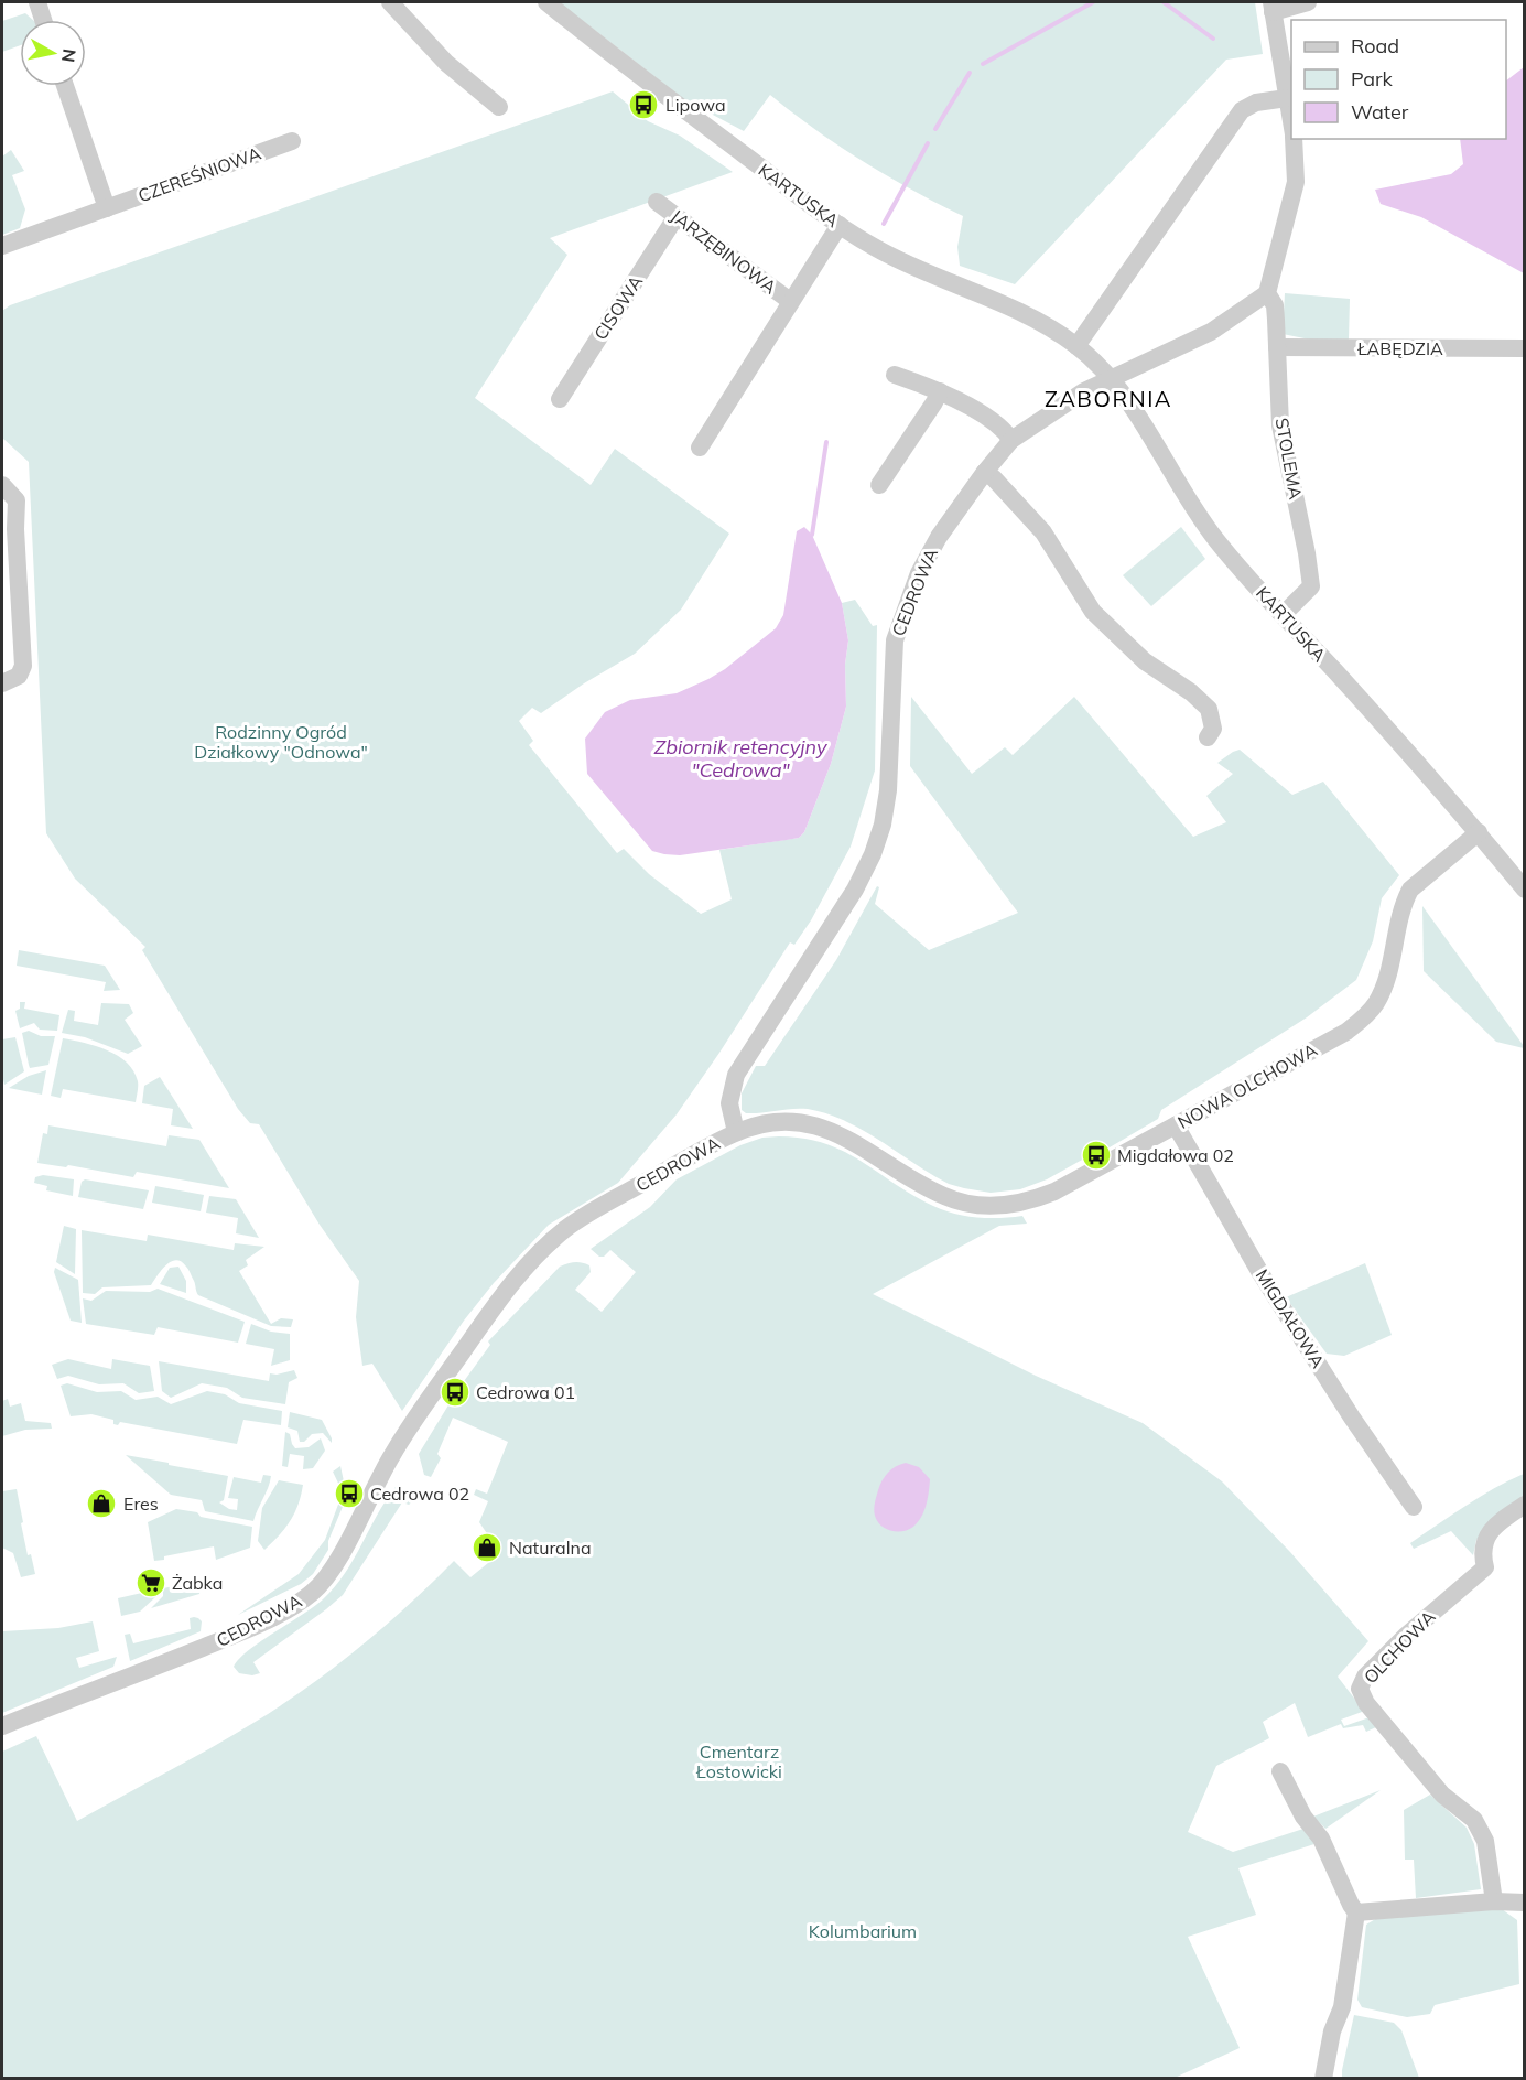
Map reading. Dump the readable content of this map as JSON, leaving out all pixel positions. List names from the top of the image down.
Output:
{
  "streets": {
    "street": [
      "CZEREŚNIOWA",
      "KARTUSKA",
      "JARZĘBINOWA",
      "CISOWA",
      "ŁABĘDZIA",
      "STOLEMA",
      "CEDROWA",
      "NOWA OLCHOWA",
      "MIGDAŁOWA",
      "OLCHOWA"
    ]
  },
  "crossings": [
    ["KARTUSKA", "STOLEMA"],
    ["KARTUSKA", "CEDROWA"],
    ["KARTUSKA", "NOWA OLCHOWA"],
    ["JARZĘBINOWA", "CISOWA"],
    ["ŁABĘDZIA", "STOLEMA"],
    ["CEDROWA", "NOWA OLCHOWA"],
    ["NOWA OLCHOWA", "MIGDAŁOWA"]
  ],
  "districts": ["ZABORNIA"],
  "water": ["Zbiornik retencyjny \"Cedrowa\""],
  "parks": ["Rodzinny Ogród Działkowy \"Odnowa\"", "Cmentarz Łostowicki", "Kolumbarium"],
  "places": {
    "bus stop": [
      "Lipowa",
      "Migdałowa 02",
      "Cedrowa 01",
      "Cedrowa 02"
    ],
    "shop": ["Eres", "Naturalna"],
    "supermarket": ["Żabka"]
  },
  "legend": ["Road", "Park", "Water"],
  "north": "right"
}
